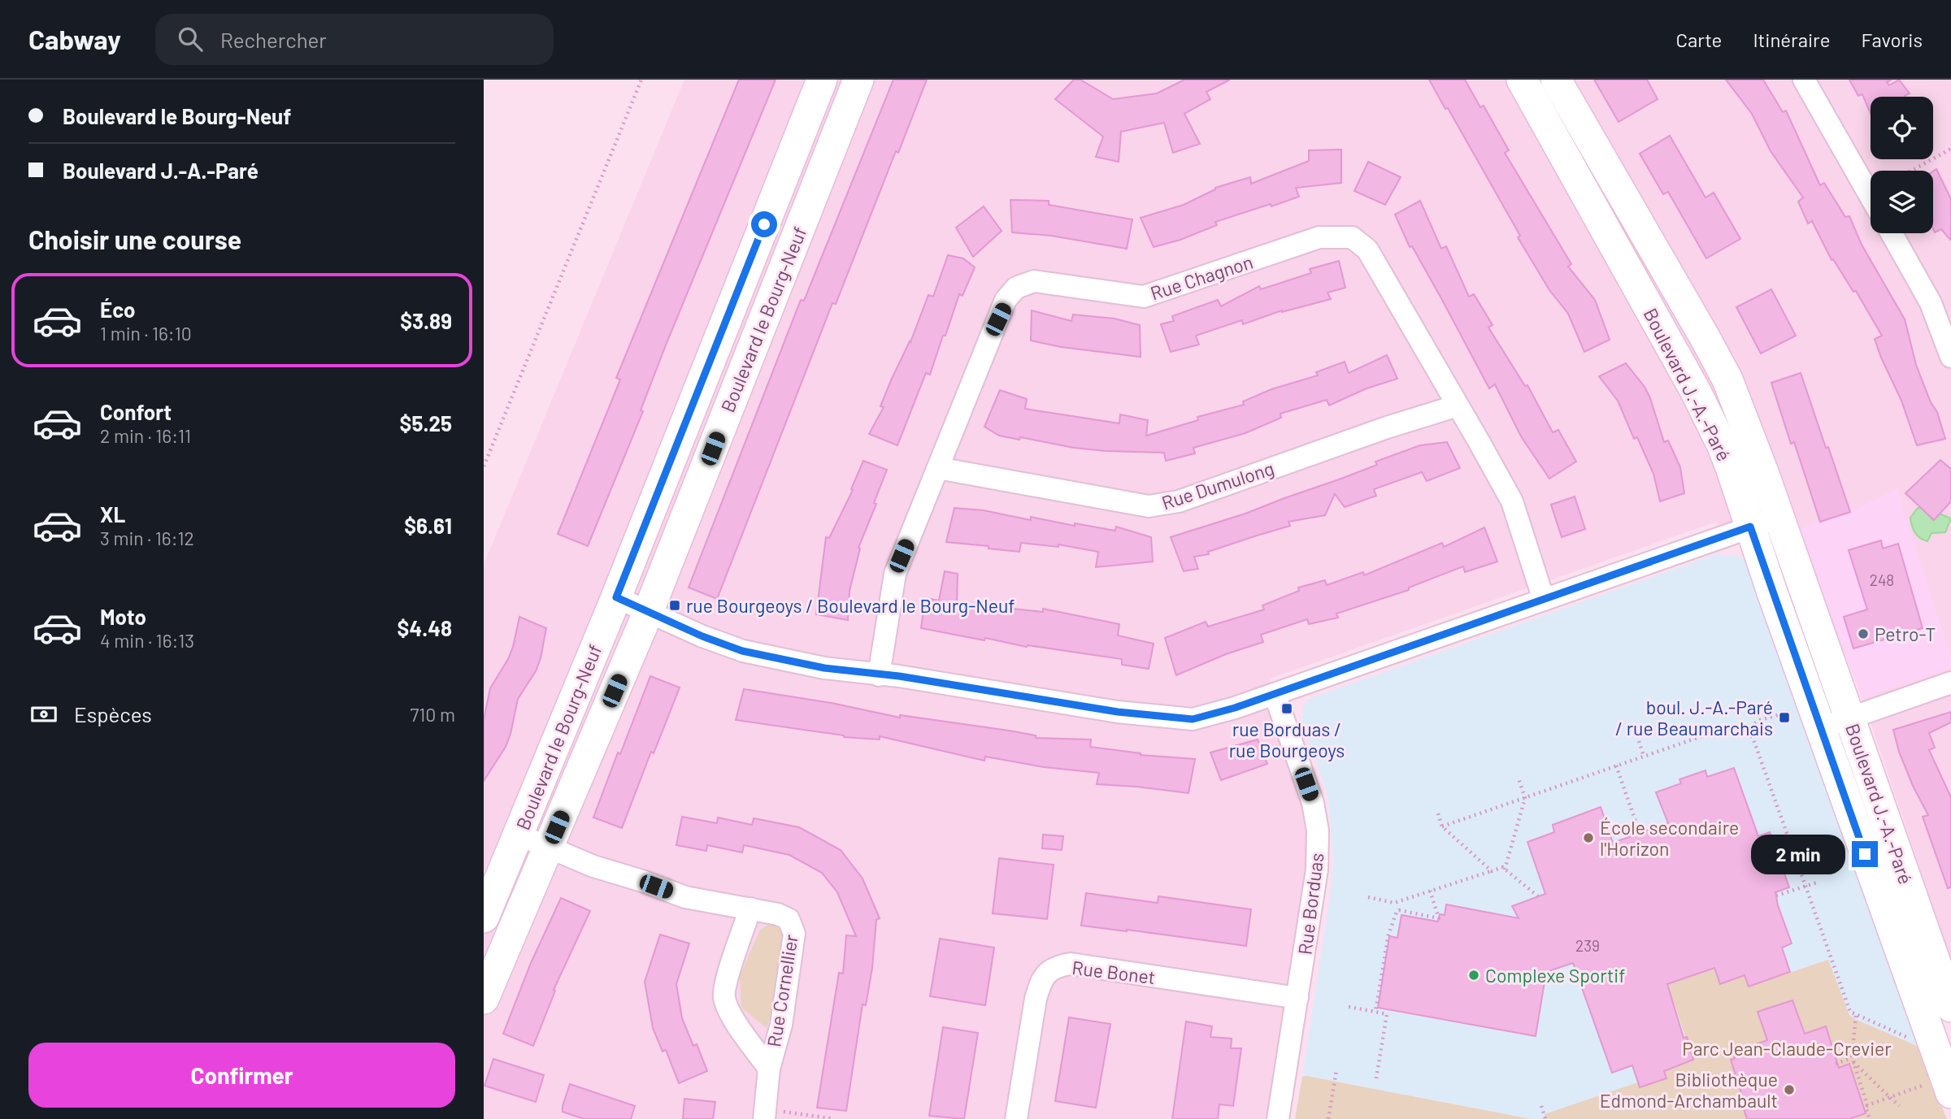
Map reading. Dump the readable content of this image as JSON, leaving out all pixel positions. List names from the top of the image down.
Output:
{
  "streets": {
    "street": [
      "Rue Chagnon",
      "Boulevard le Bourg-Neuf",
      "Boulevard J.-A.-Paré",
      "Rue Dumulong",
      "Rue Borduas",
      "Rue Bonet",
      "Rue Cornellier"
    ]
  },
  "crossings": [
    ["Rue Chagnon", "Rue Dumulong"],
    ["Boulevard le Bourg-Neuf", "Rue Cornellier"],
    ["Rue Borduas", "Rue Bonet"]
  ],
  "parks": ["Parc Jean-Claude-Crevier"],
  "places": {
    "transit": ["rue Bourgeoys / Boulevard le Bourg-Neuf", "rue Borduas / rue Bourgeoys", "boul. J.-A.-Paré / rue Beaumarchais"],
    "other": [
      "Petro-T",
      "École secondaire l'Horizon",
      "Complexe Sportif",
      "Bibliothèque Edmond-Archambault"
    ]
  },
  "house_numbers": ["248", "239"],
  "page": {
    "header": "Cabway",
    "search": "Rechercher",
    "nav": ["Carte", "Itinéraire", "Favoris"],
    "banner": ["Boulevard le Bourg-Neuf", "Boulevard J.-A.-Paré"],
    "heading": "Choisir une course",
    "list": [
      {
        "name": "Éco",
        "note": "1 min · 16:10",
        "value": "$3.89"
      },
      {
        "name": "Confort",
        "note": "2 min · 16:11",
        "value": "$5.25"
      },
      {
        "name": "XL",
        "note": "3 min · 16:12",
        "value": "$6.61"
      },
      {
        "name": "Moto",
        "note": "4 min · 16:13",
        "value": "$4.48"
      }
    ],
    "pay": ["Espèces", "710 m"],
    "bubble": "2 min",
    "buttons": "Confirmer"
  }
}
